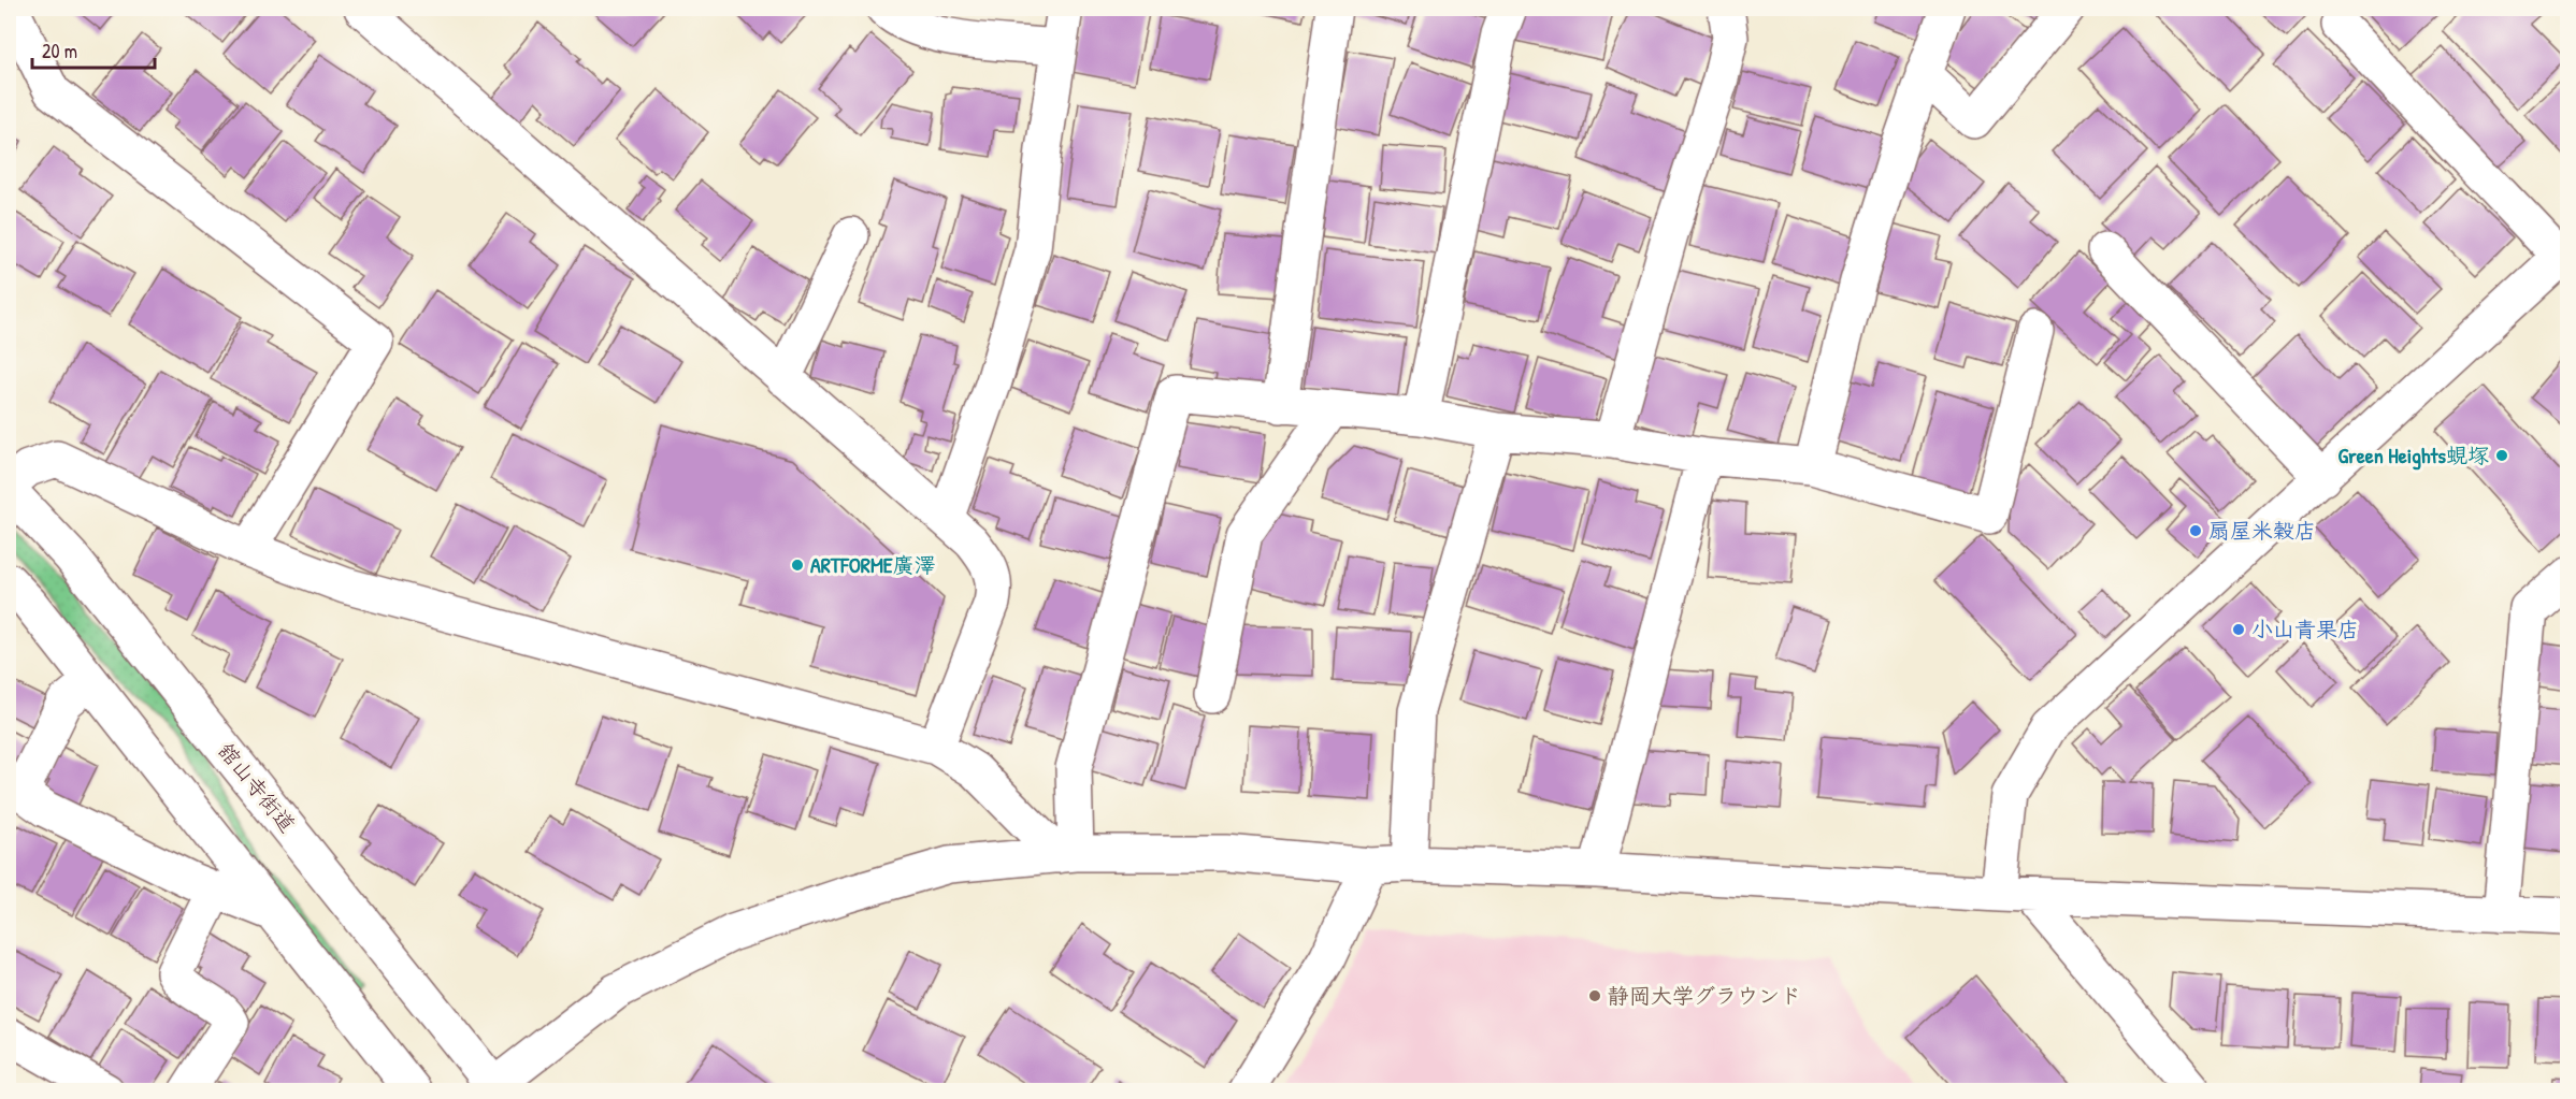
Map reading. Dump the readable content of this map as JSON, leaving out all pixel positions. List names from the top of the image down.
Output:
{
  "streets": {
    "street": ["舘山寺街道"]
  },
  "places": [
    "Green Heights蜆塚",
    "扇屋米穀店",
    "ARTFORME廣澤",
    "小山青果店",
    "静岡大学グラウンド"
  ],
  "scale_bar": "20 m"
}
